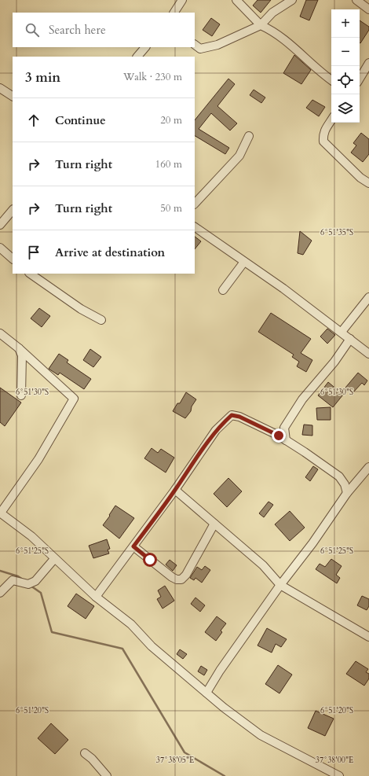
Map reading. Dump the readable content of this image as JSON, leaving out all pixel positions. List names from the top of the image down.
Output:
{
  "page": {
    "map_buttons": ["+", "−"],
    "search": "Search here",
    "heading": ["3 min", "Walk · 230 m"],
    "list": [
      ["Continue", "20 m"],
      ["Turn right", "160 m"],
      ["Turn right", "50 m"],
      "Arrive at destination"
    ]
  },
  "coordinates": [
    "6°51'35\"S",
    "6°51'30\"S",
    "6°51'25\"S",
    "6°51'20\"S",
    "37°38'05\"E",
    "37°38'00\"E"
  ]
}
